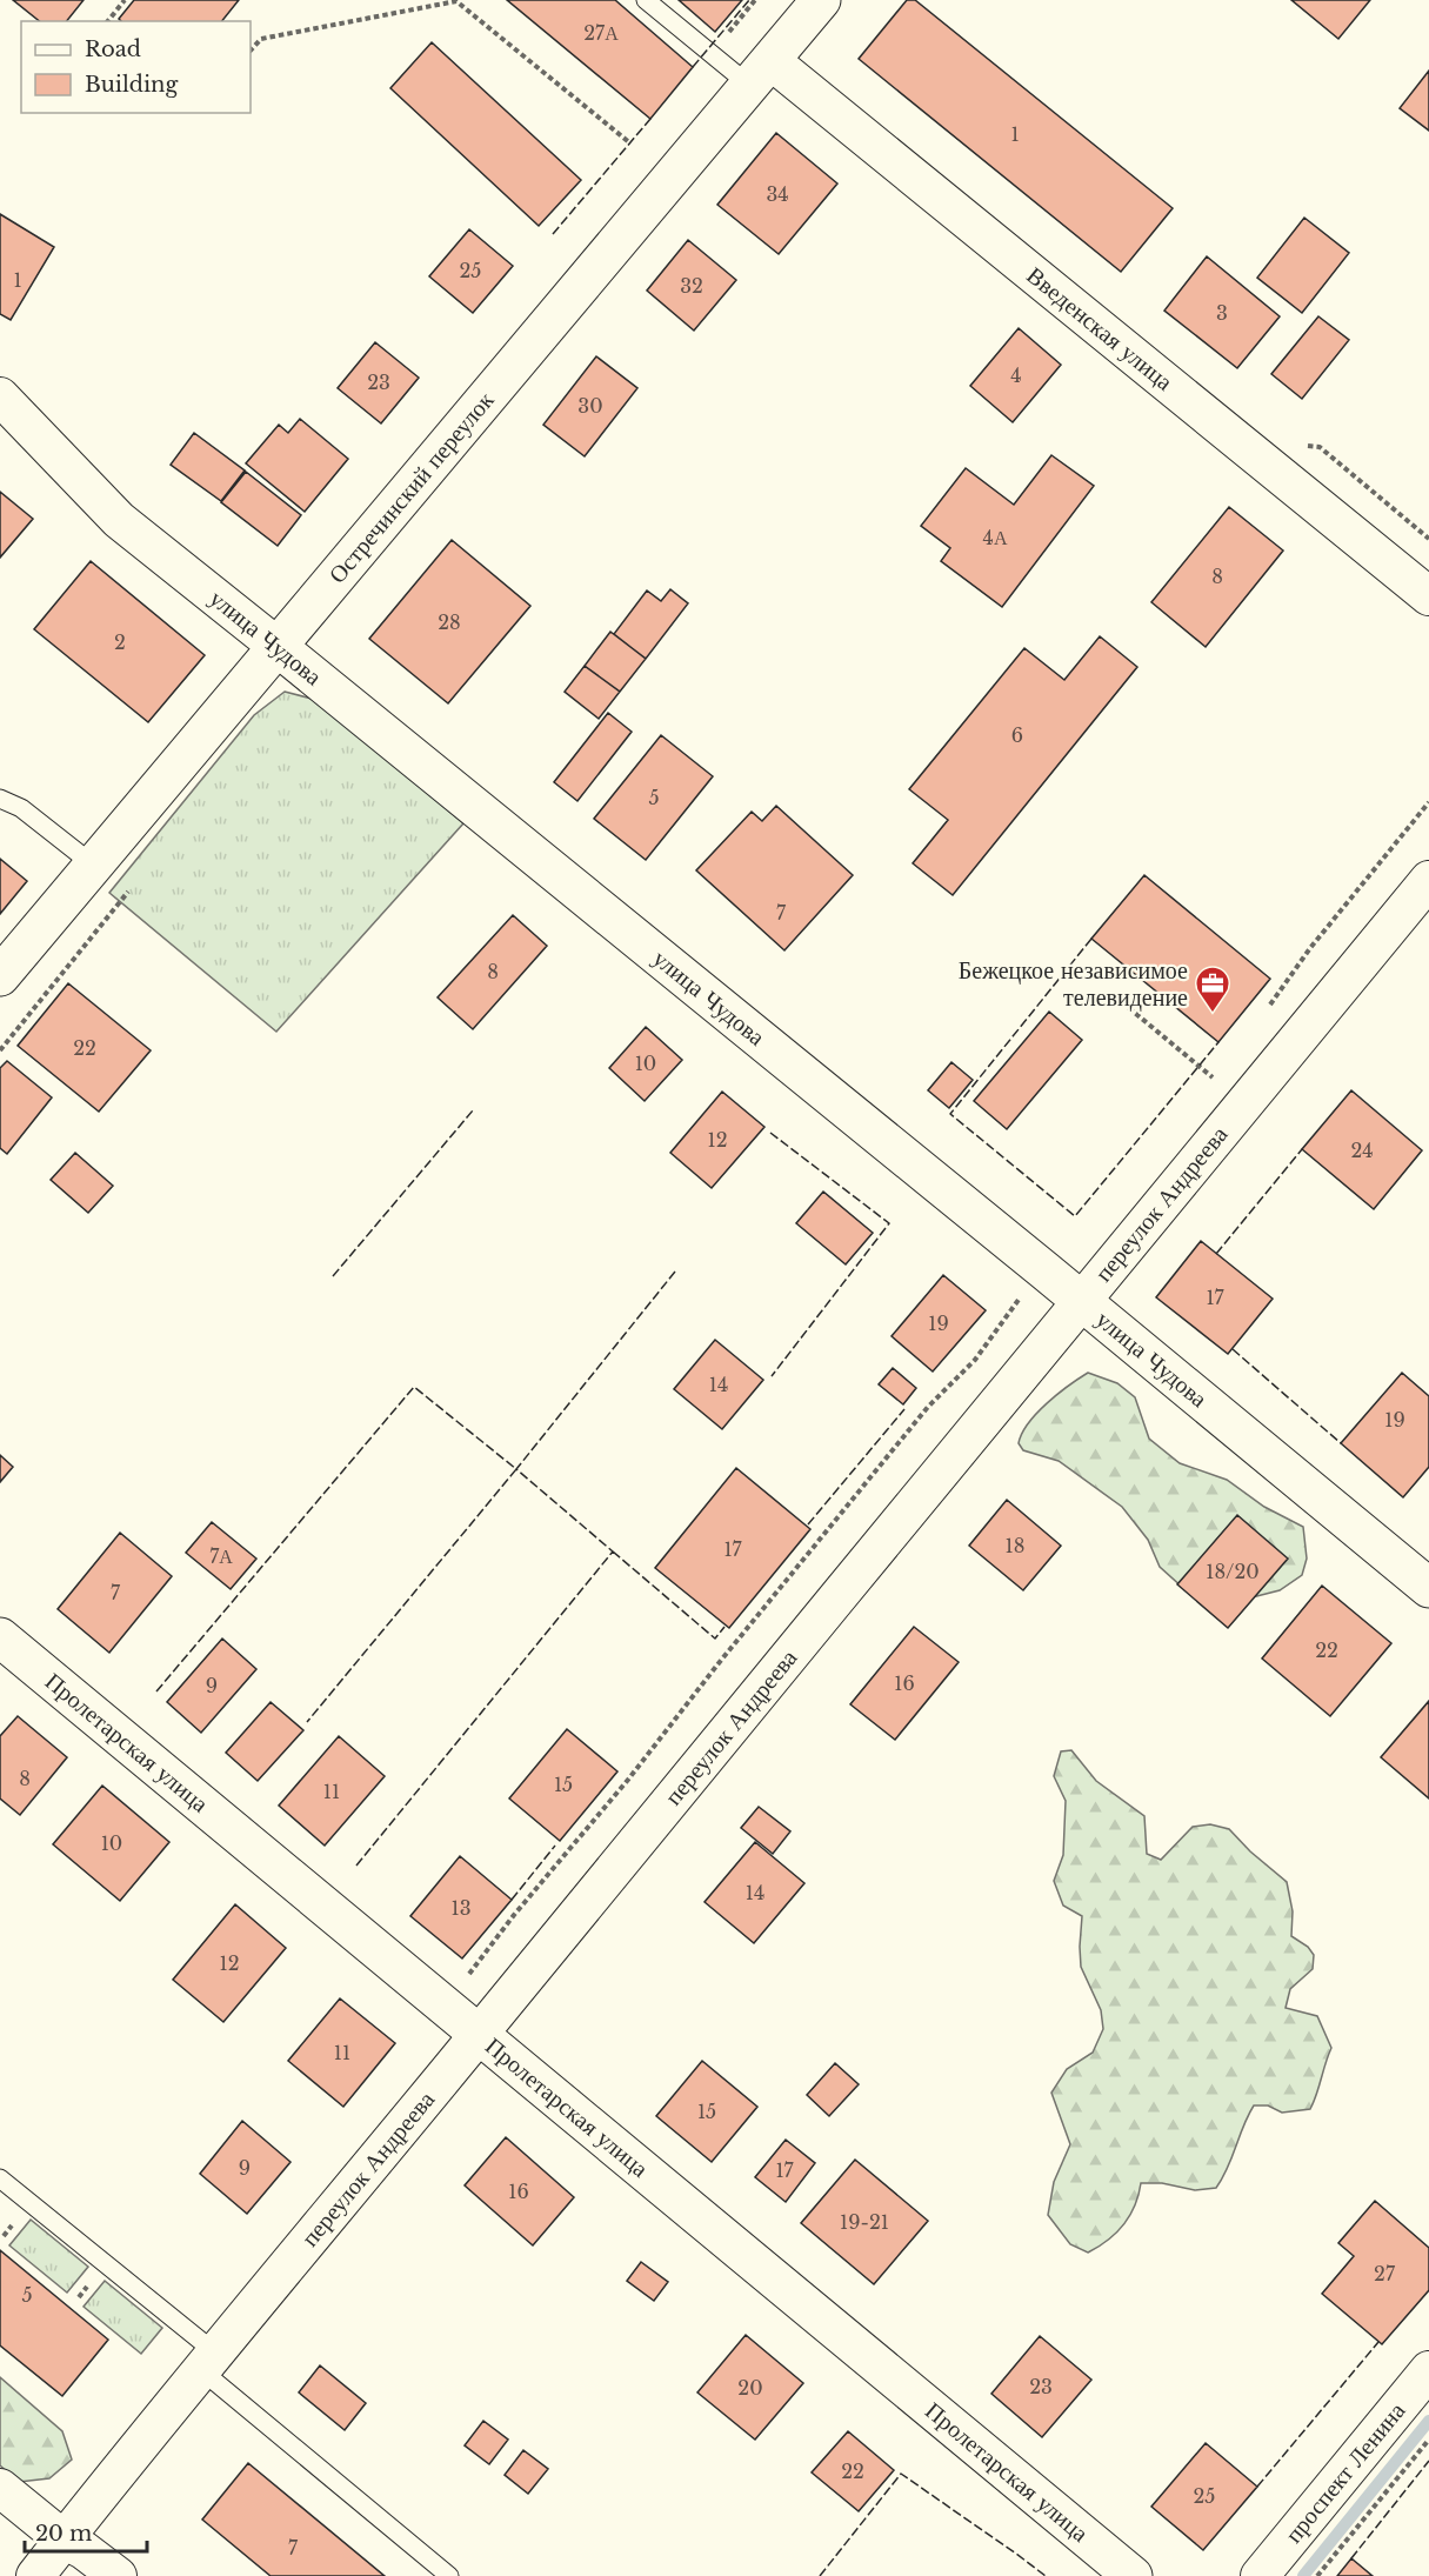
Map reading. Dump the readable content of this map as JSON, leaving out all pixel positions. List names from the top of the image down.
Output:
{
  "streets": {
    "street": [
      "Введенская улица",
      "Остречинский переулок",
      "улица Чудова",
      "переулок Андреева",
      "Пролетарская улица",
      "проспект Ленина"
    ]
  },
  "crossings": [
    ["Введенская улица", "Остречинский переулок"],
    ["Остречинский переулок", "улица Чудова"],
    ["улица Чудова", "переулок Андреева"],
    ["переулок Андреева", "Пролетарская улица"]
  ],
  "places": {
    "office": ["Бежецкое независимое телевидение"]
  },
  "house_numbers": [
    "27А",
    "1",
    "34",
    "25",
    "1",
    "32",
    "3",
    "4",
    "23",
    "30",
    "4А",
    "8",
    "28",
    "2",
    "6",
    "5",
    "7",
    "8",
    "22",
    "10",
    "12",
    "24",
    "17",
    "19",
    "14",
    "19",
    "18",
    "17",
    "7А",
    "18/20",
    "7",
    "22",
    "16",
    "9",
    "8",
    "15",
    "11",
    "10",
    "14",
    "13",
    "12",
    "11",
    "15",
    "9",
    "17",
    "16",
    "19-21",
    "27",
    "5",
    "23",
    "20",
    "22",
    "25",
    "7"
  ],
  "legend": ["Road", "Building"],
  "scale_bar": "20 m"
}
